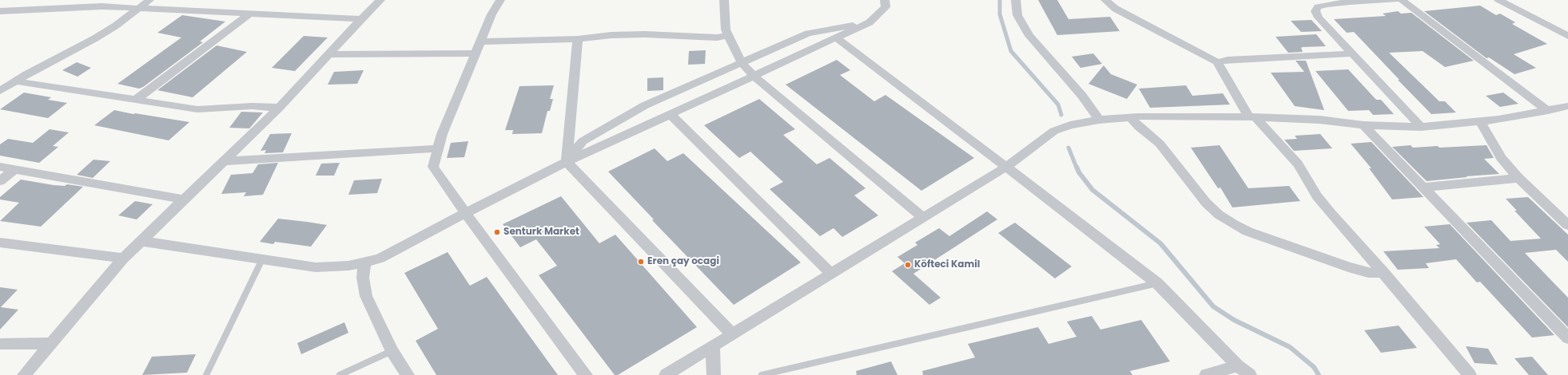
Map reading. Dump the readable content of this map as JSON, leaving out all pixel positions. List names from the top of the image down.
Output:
{
  "places": ["Senturk Market", "Eren çay ocagi", "Köfteci Kamil"]
}
